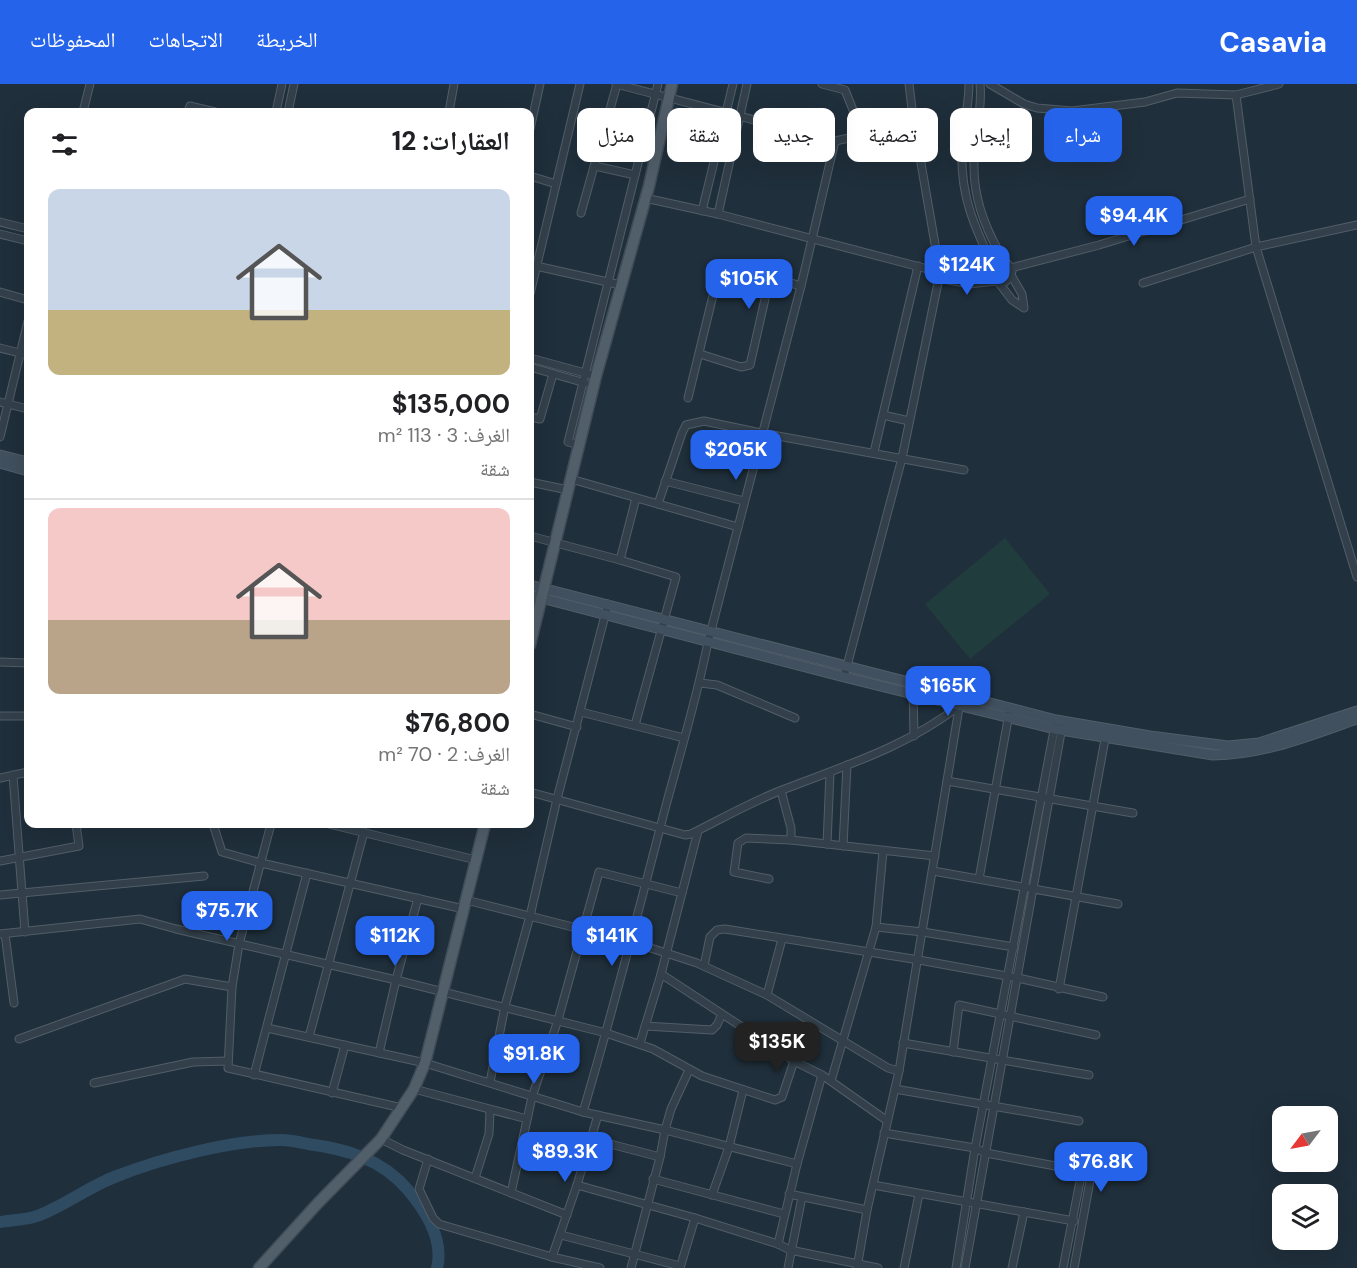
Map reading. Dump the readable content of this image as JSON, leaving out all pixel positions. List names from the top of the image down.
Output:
{
  "north": "bottom left",
  "page": {
    "header": "Casavia",
    "nav": ["الخريطة", "الاتجاهات", "المحفوظات"],
    "chip": [
      "شراء",
      "إيجار",
      "تصفية",
      "جديد",
      "شقة",
      "منزل"
    ],
    "heading": "العقارات: 12",
    "list": [
      {
        "name": "$135,000",
        "note": "الغرف: 3 · 113 m² · شقة"
      },
      {
        "name": "$76,800",
        "note": "الغرف: 2 · 70 m² · شقة"
      }
    ],
    "price": [
      "$94.4K",
      "$124K",
      "$105K",
      "$205K",
      "$165K",
      "$75.7K",
      "$112K",
      "$141K",
      "$135K",
      "$91.8K",
      "$89.3K",
      "$76.8K"
    ]
  }
}
